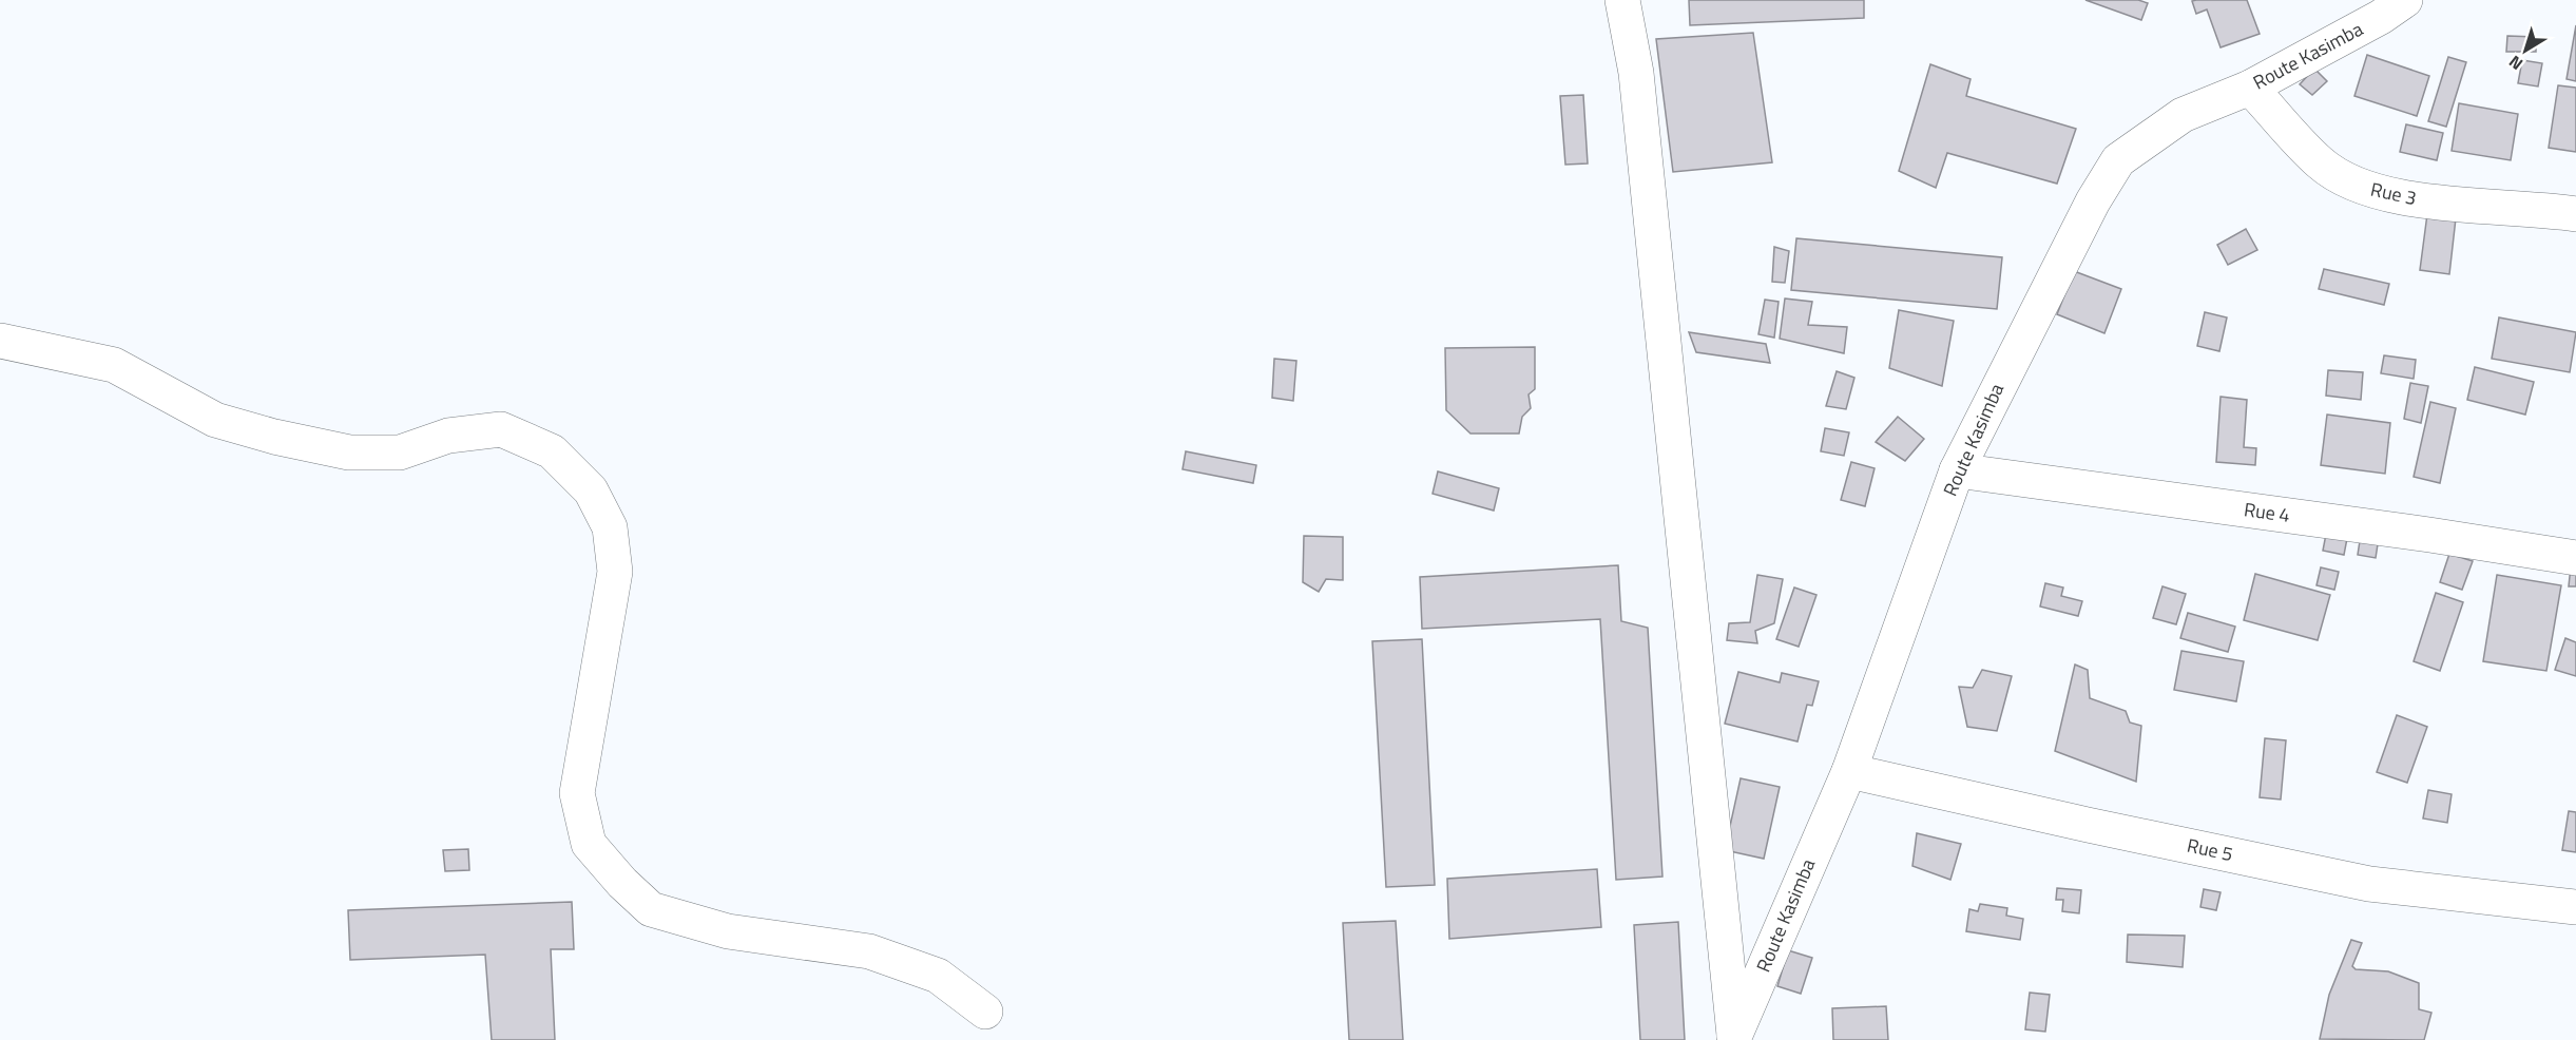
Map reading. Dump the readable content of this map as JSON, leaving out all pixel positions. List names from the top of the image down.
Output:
{
  "streets": {
    "street": [
      "Route Kasimba",
      "Rue 3",
      "Rue 4",
      "Rue 5"
    ]
  },
  "crossings": [
    ["Route Kasimba", "Rue 3"],
    ["Route Kasimba", "Rue 4"],
    ["Route Kasimba", "Rue 5"]
  ],
  "north": "bottom left"
}
